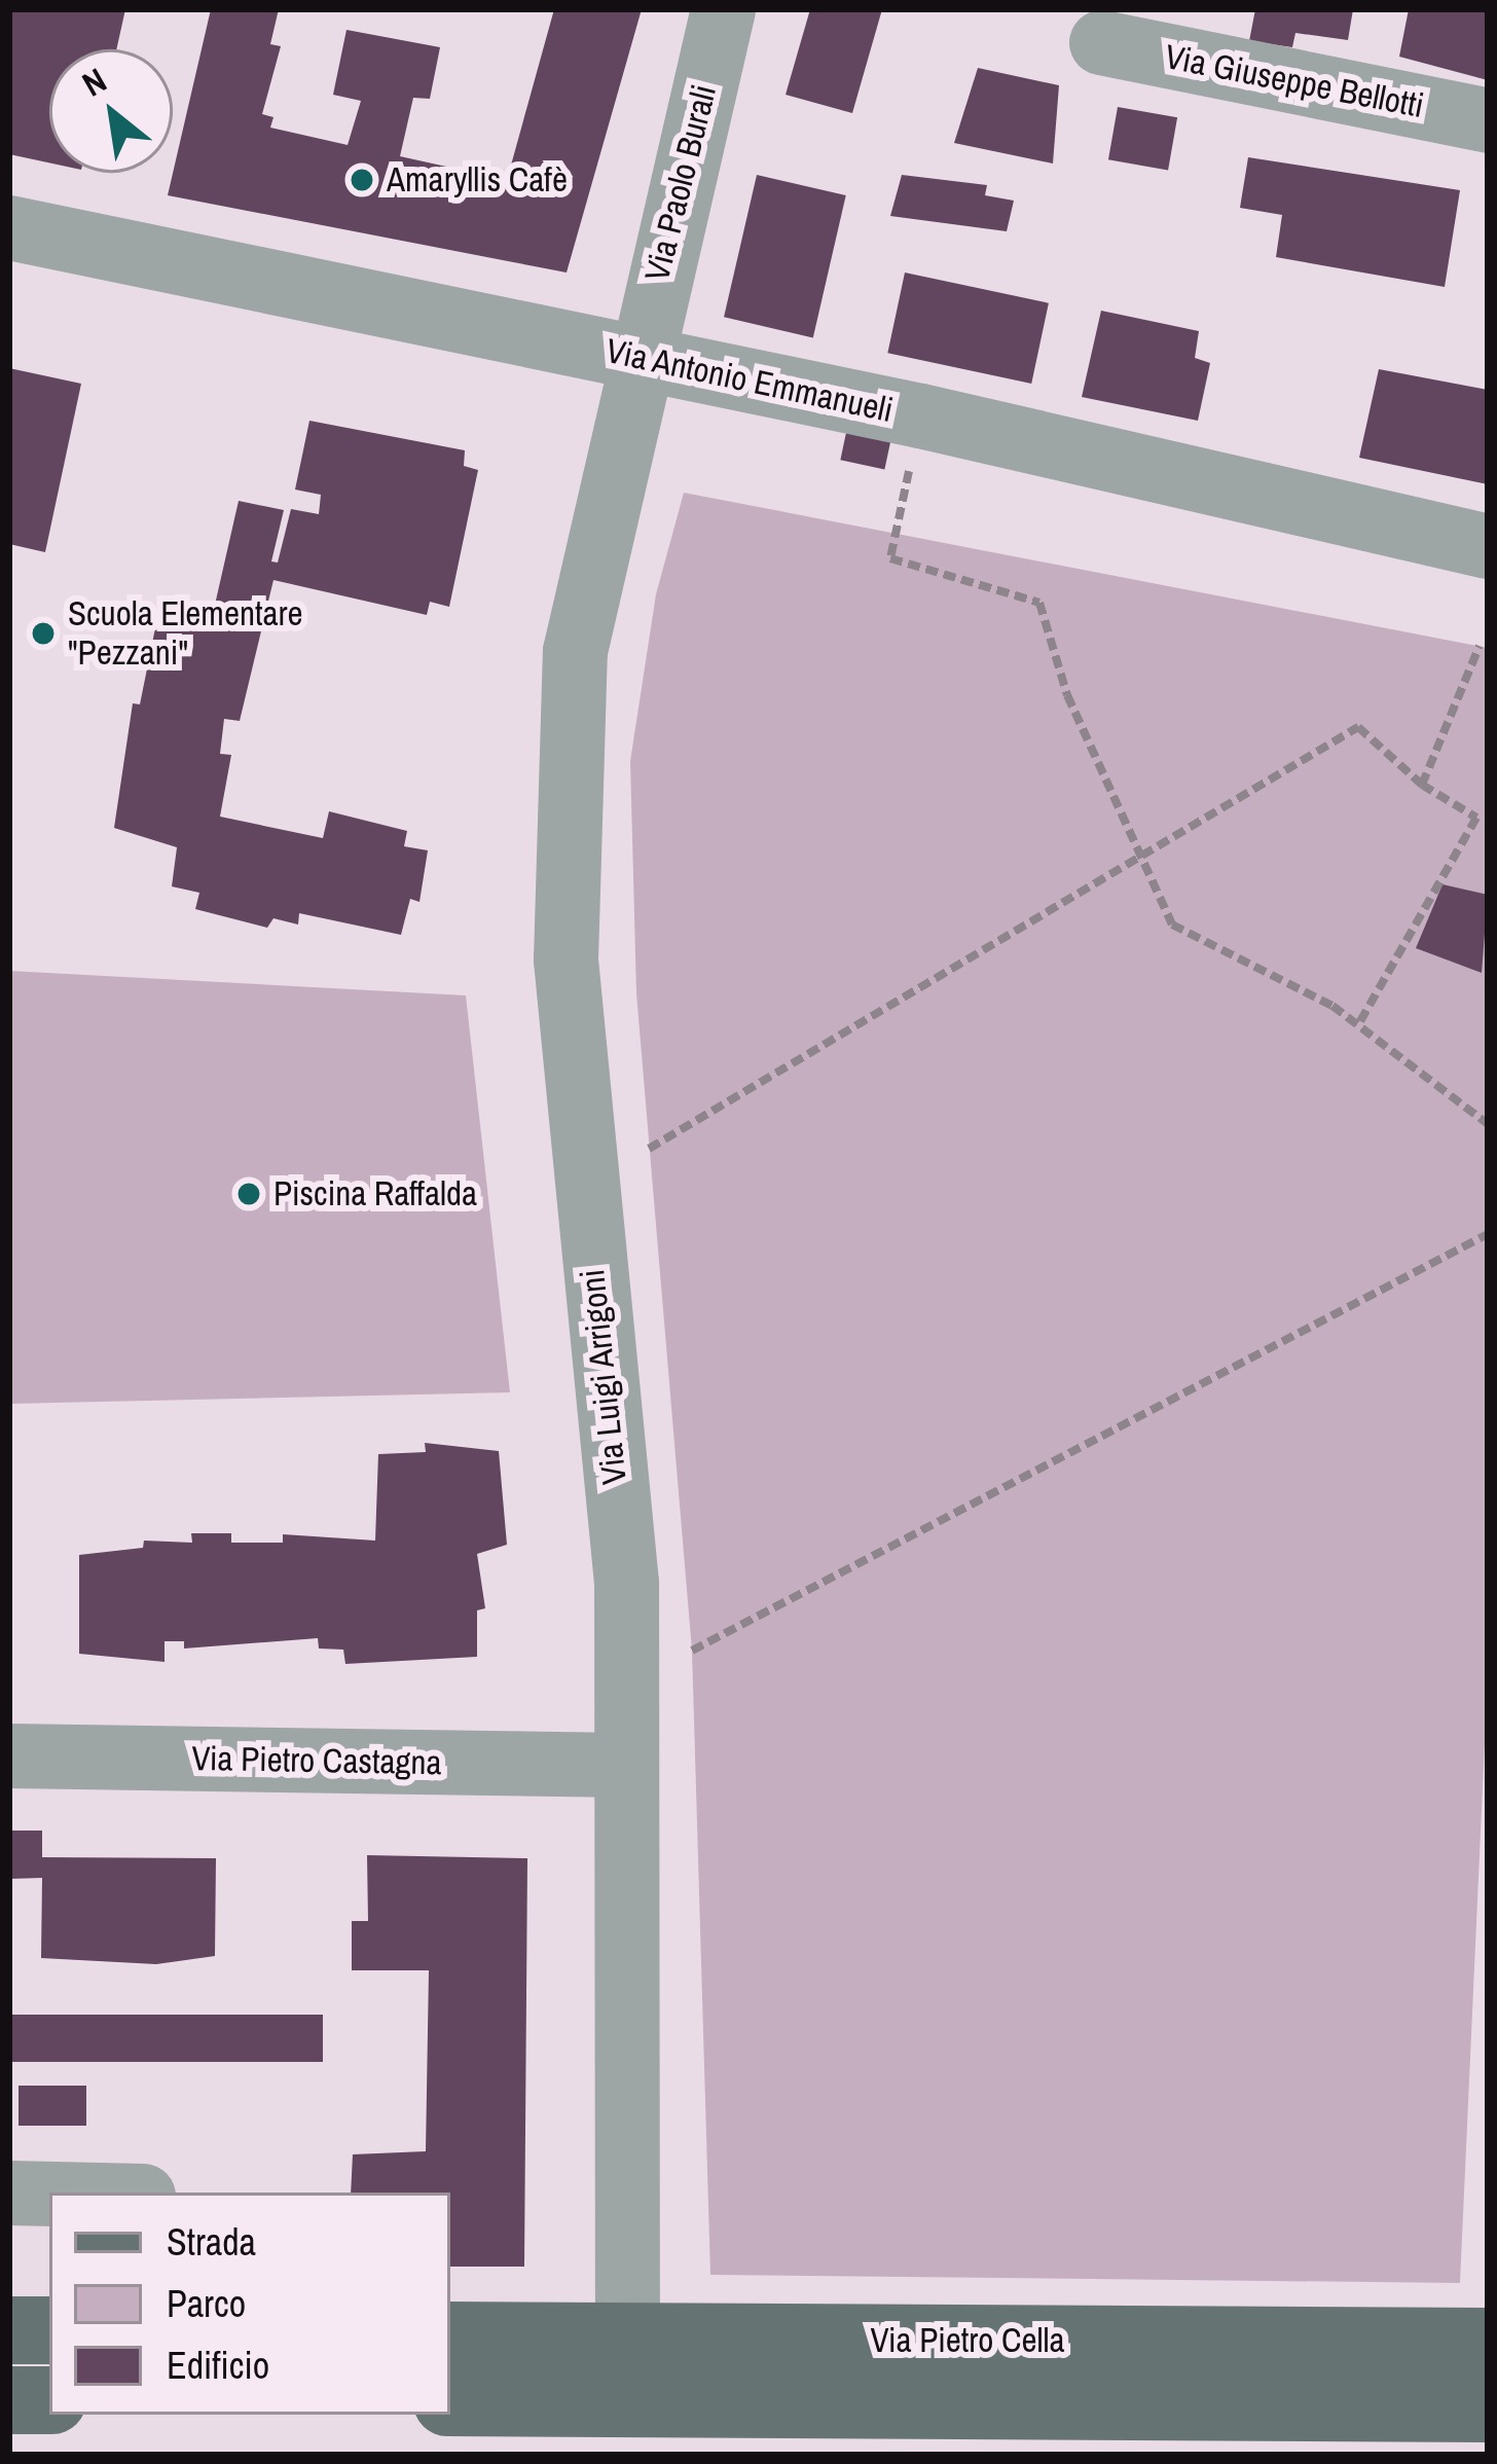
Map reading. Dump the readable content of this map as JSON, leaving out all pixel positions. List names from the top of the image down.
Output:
{
  "streets": {
    "main road": ["Via Pietro Cella"],
    "street": [
      "Via Giuseppe Bellotti",
      "Via Paolo Burali",
      "Via Antonio Emmanueli",
      "Via Luigi Arrigoni",
      "Via Pietro Castagna"
    ]
  },
  "crossings": [
    ["Via Paolo Burali", "Via Antonio Emmanueli"],
    ["Via Paolo Burali", "Via Luigi Arrigoni"],
    ["Via Antonio Emmanueli", "Via Luigi Arrigoni"],
    ["Via Luigi Arrigoni", "Via Pietro Castagna"],
    ["Via Luigi Arrigoni", "Via Pietro Cella"]
  ],
  "places": ["Amaryllis Cafè", "Scuola Elementare \"Pezzani\"", "Piscina Raffalda"],
  "legend": ["Strada", "Parco", "Edificio"],
  "north": "top left"
}
